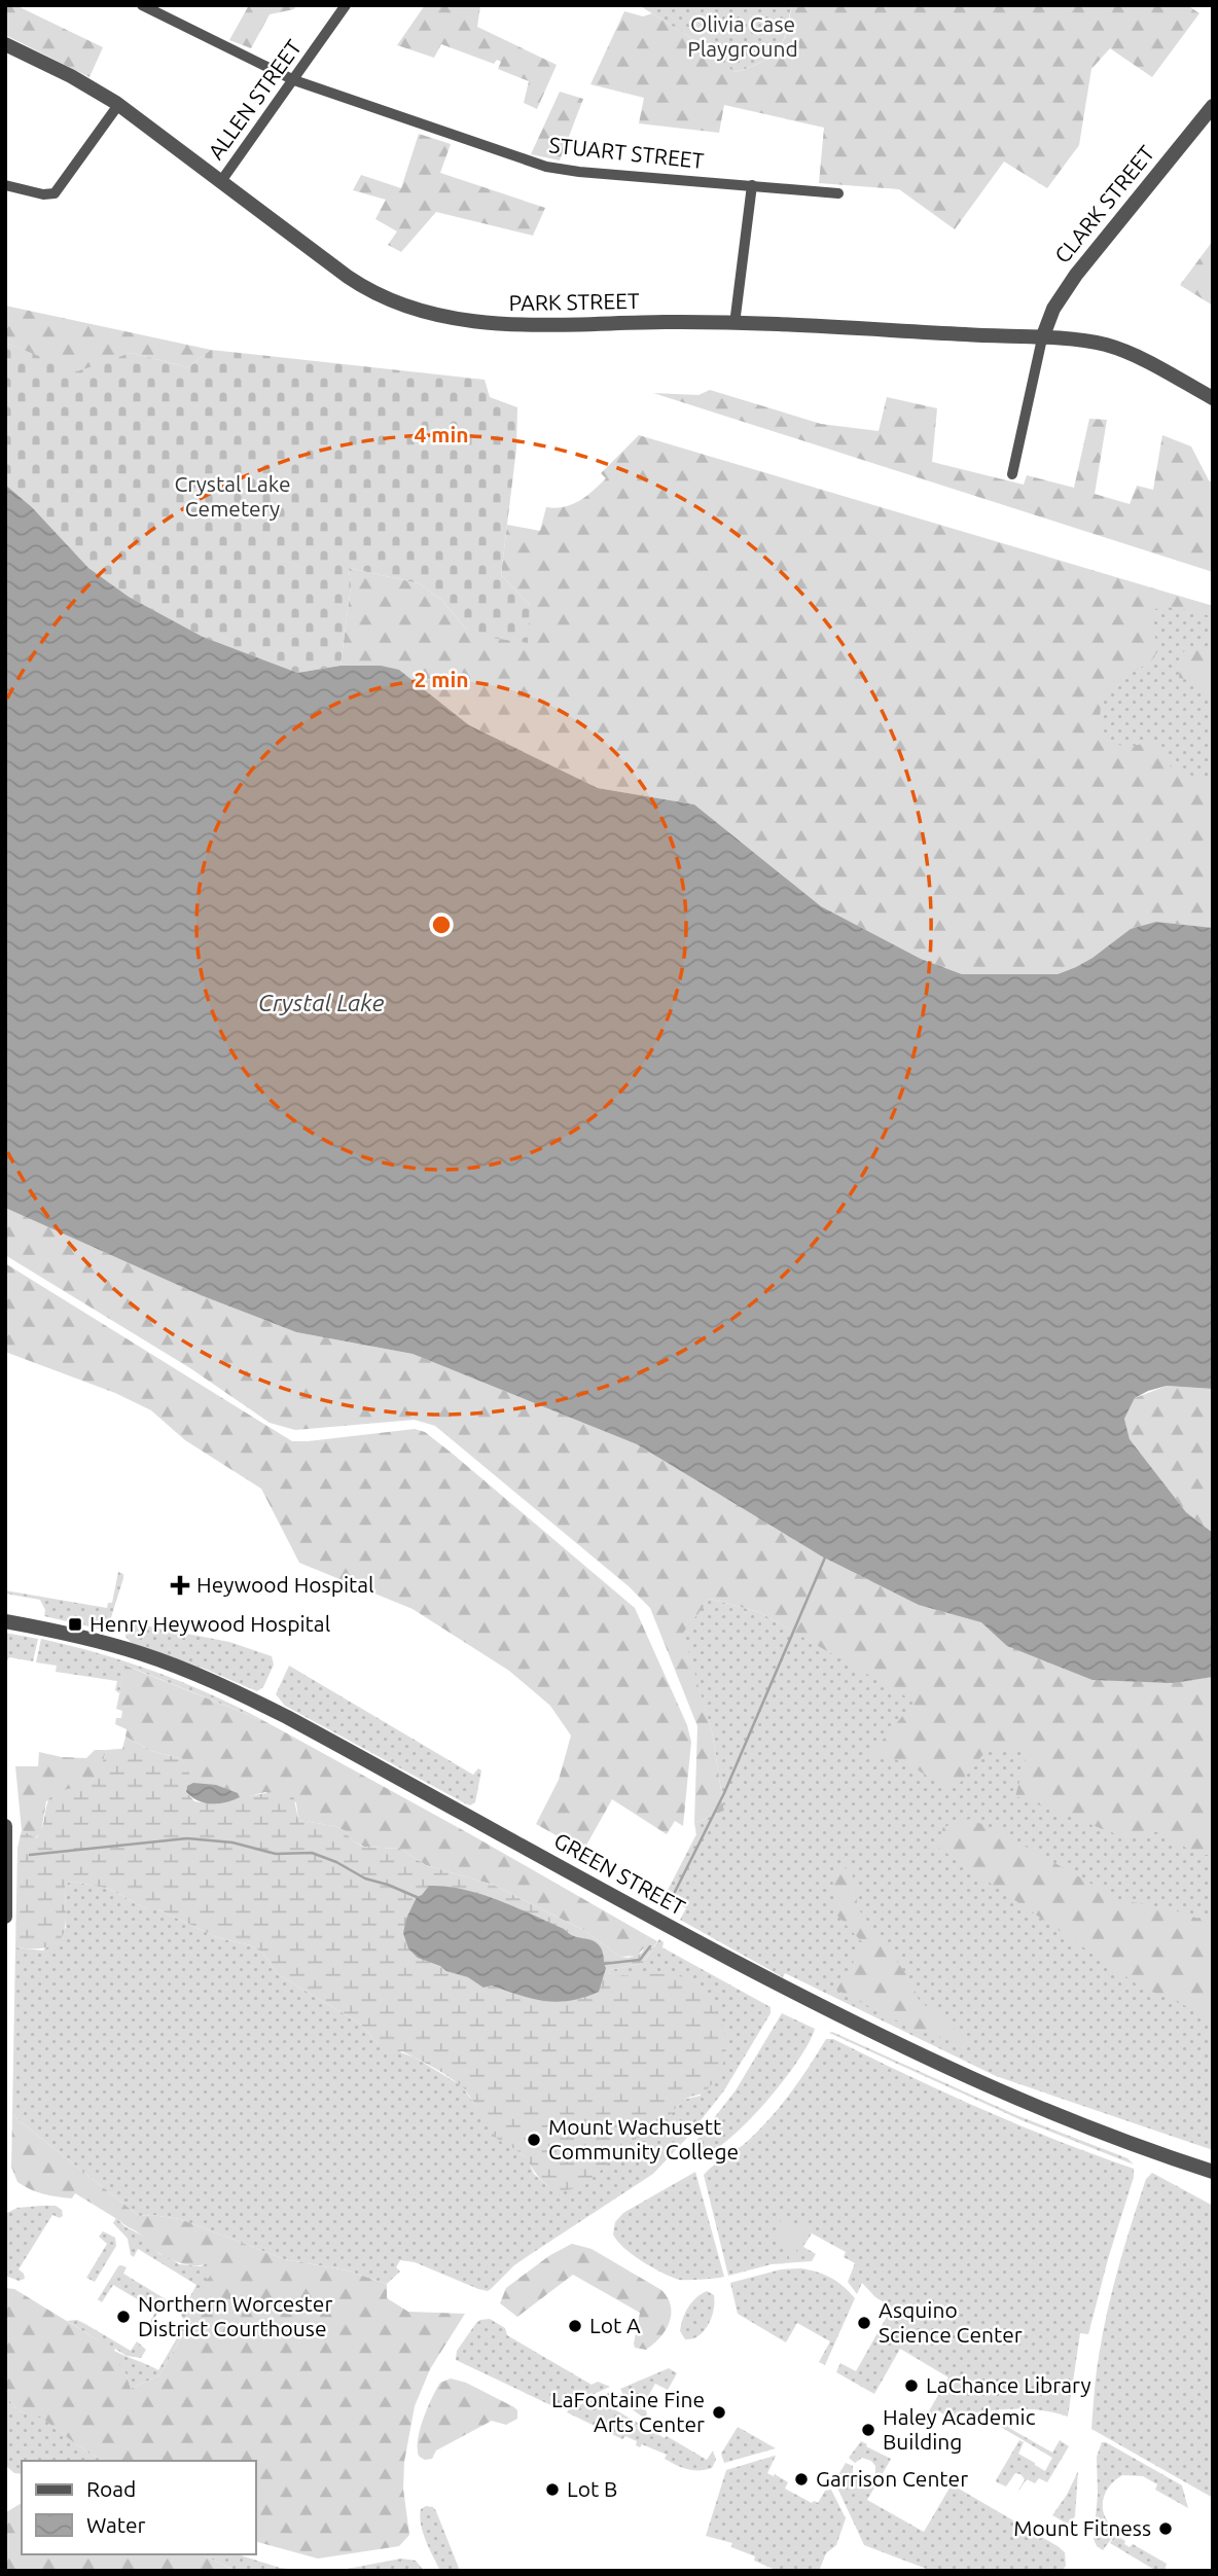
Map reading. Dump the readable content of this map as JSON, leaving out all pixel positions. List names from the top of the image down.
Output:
{
  "streets": {
    "street": [
      "ALLEN STREET",
      "STUART STREET",
      "CLARK STREET",
      "PARK STREET",
      "GREEN STREET"
    ]
  },
  "crossings": [
    ["ALLEN STREET", "STUART STREET"],
    ["ALLEN STREET", "PARK STREET"],
    ["CLARK STREET", "PARK STREET"]
  ],
  "water": ["Crystal Lake"],
  "parks": ["Olivia Case Playground", "Crystal Lake Cemetery"],
  "places": {
    "health": ["Heywood Hospital"],
    "transit": ["Henry Heywood Hospital"],
    "other": [
      "Mount Wachusett Community College",
      "Northern Worcester District Courthouse",
      "Asquino Science Center",
      "Lot A",
      "LaChance Library",
      "LaFontaine Fine Arts Center",
      "Haley Academic Building",
      "Garrison Center",
      "Lot B",
      "Mount Fitness"
    ]
  },
  "legend": ["Road", "Water"],
  "rings": ["4 min", "2 min"]
}
